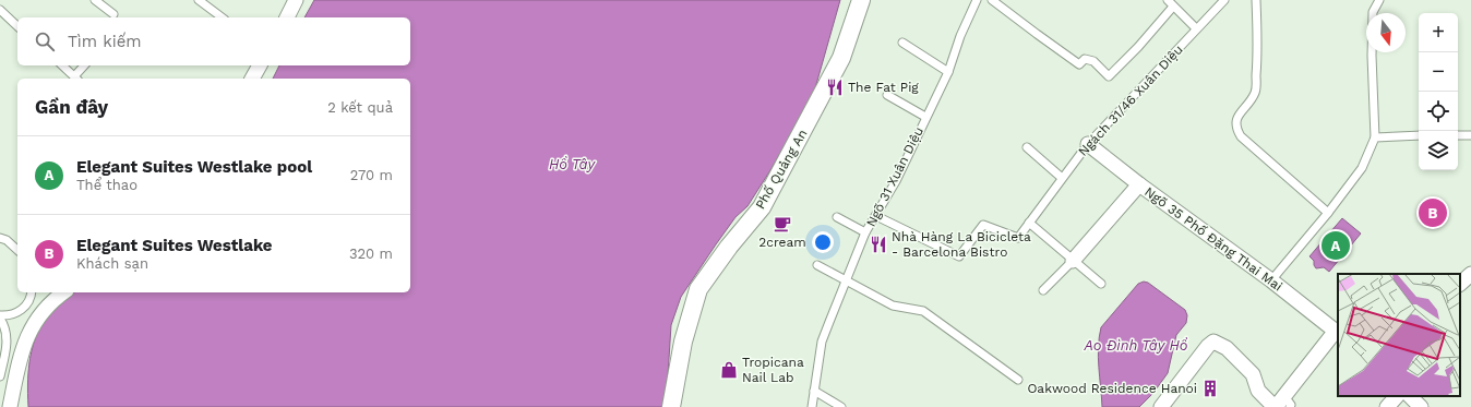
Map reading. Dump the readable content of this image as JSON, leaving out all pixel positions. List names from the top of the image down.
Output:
{
  "streets": {
    "street": ["Phố Quảng An", "Ngõ 35 Phố Đặng Thai Mai"],
    "lane": ["Ngách 31/46 Xuân Diệu", "Ngõ 31 Xuân Diệu"]
  },
  "crossings": [
    ["Ngách 31/46 Xuân Diệu", "Ngõ 31 Xuân Diệu"],
    ["Ngách 31/46 Xuân Diệu", "Ngõ 35 Phố Đặng Thai Mai"]
  ],
  "water": ["Hồ Tây", "Ao Đình Tây Hồ"],
  "places": {
    "restaurant": ["The Fat Pig", "Nhà Hàng La Bicicleta - Barcelona Bistro"],
    "cafe": ["2cream"],
    "shop": ["Tropicana Nail Lab"],
    "building": ["Oakwood Residence Hanoi"]
  },
  "north": "bottom",
  "page": {
    "map_buttons": ["+", "−"],
    "search": "Tìm kiếm",
    "heading": ["Gần đây", "2 kết quả"],
    "list": [
      {
        "mark": "A",
        "name": "Elegant Suites Westlake pool",
        "note": "Thể thao",
        "value": "270 m"
      },
      {
        "mark": "B",
        "name": "Elegant Suites Westlake",
        "note": "Khách sạn",
        "value": "320 m"
      }
    ],
    "pins": ["B", "A"]
  }
}
